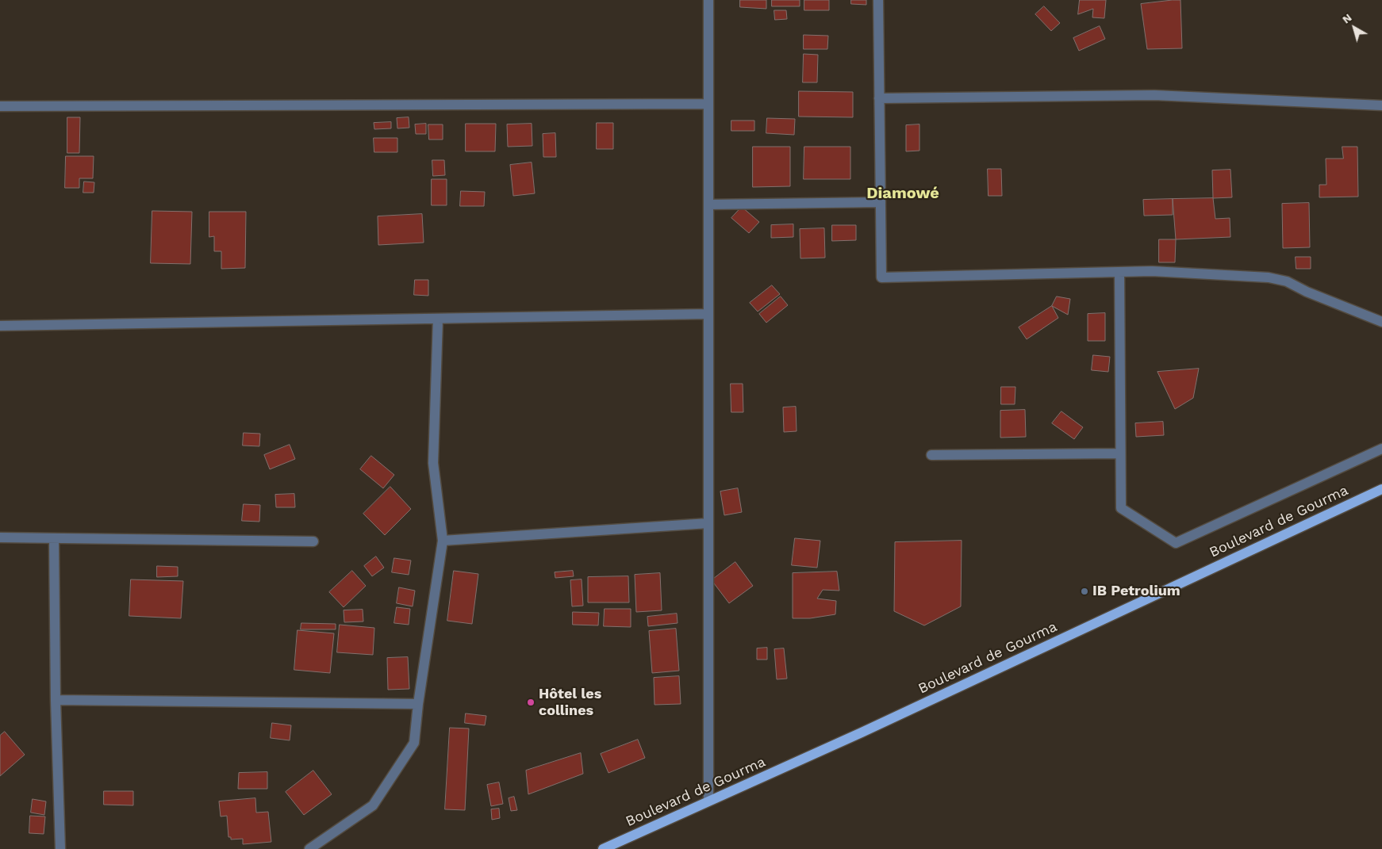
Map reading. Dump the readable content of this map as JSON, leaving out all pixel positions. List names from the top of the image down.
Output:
{
  "streets": {
    "main road": ["Boulevard de Gourma"]
  },
  "districts": ["Diamowé"],
  "places": ["IB Petrolium", "Hôtel les collines"],
  "north": "top left"
}
